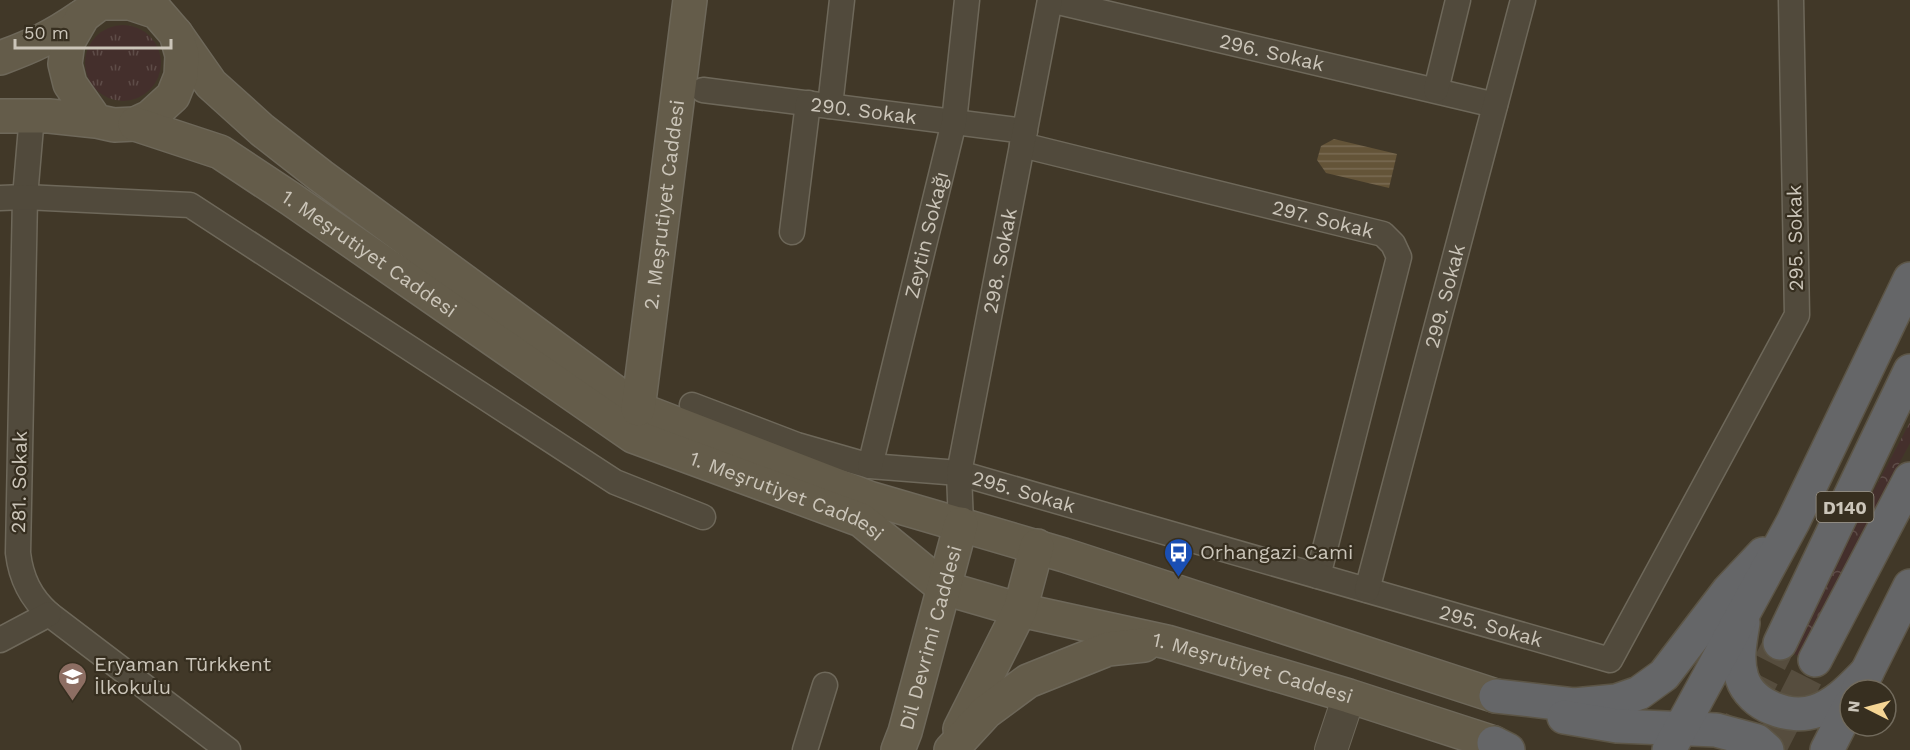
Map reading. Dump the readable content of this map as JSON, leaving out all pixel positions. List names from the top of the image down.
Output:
{
  "streets": {
    "highway": ["D140"],
    "main road": ["2. Meşrutiyet Caddesi", "1. Meşrutiyet Caddesi", "Dil Devrimi Caddesi"],
    "street": [
      "296. Sokak",
      "290. Sokak",
      "297. Sokak",
      "Zeytin Sokağı",
      "295. Sokak",
      "298. Sokak",
      "299. Sokak",
      "281. Sokak"
    ]
  },
  "crossings": [
    ["296. Sokak", "298. Sokak"],
    ["296. Sokak", "299. Sokak"],
    ["290. Sokak", "297. Sokak"],
    ["290. Sokak", "Zeytin Sokağı"],
    ["290. Sokak", "298. Sokak"],
    ["2. Meşrutiyet Caddesi", "1. Meşrutiyet Caddesi"],
    ["297. Sokak", "295. Sokak"],
    ["297. Sokak", "298. Sokak"],
    ["Zeytin Sokağı", "295. Sokak"],
    ["295. Sokak", "298. Sokak"],
    ["295. Sokak", "299. Sokak"],
    ["1. Meşrutiyet Caddesi", "298. Sokak"],
    ["1. Meşrutiyet Caddesi", "Dil Devrimi Caddesi"],
    ["298. Sokak", "Dil Devrimi Caddesi"]
  ],
  "places": {
    "bus stop": ["Orhangazi Cami"],
    "school or university": ["Eryaman Türkkent İlkokulu"]
  },
  "scale_bar": "50 m",
  "north": "left"
}
